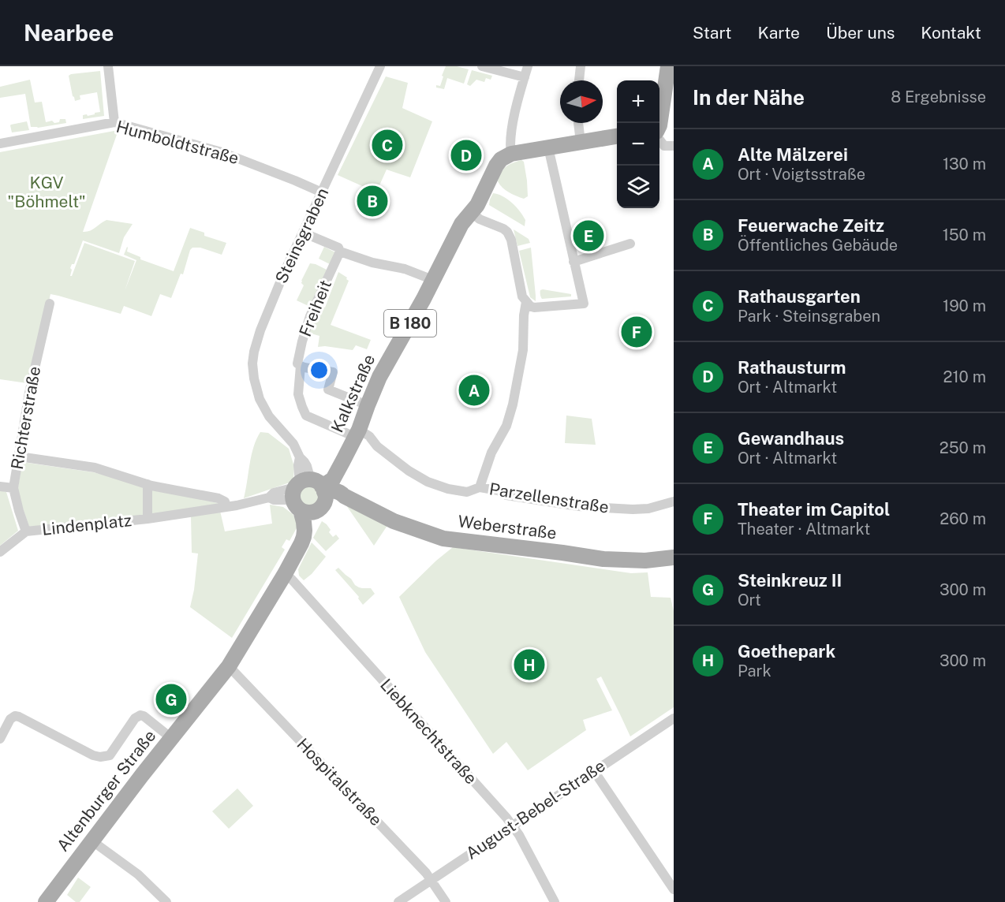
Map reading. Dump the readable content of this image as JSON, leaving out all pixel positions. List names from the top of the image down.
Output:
{
  "streets": {
    "main road": [
      "B 180",
      "Kalkstraße",
      "Weberstraße",
      "Altenburger Straße"
    ],
    "street": [
      "Humboldtstraße",
      "Steinsgraben",
      "Freiheit",
      "Richterstraße",
      "Parzellenstraße",
      "Lindenplatz",
      "Liebknechtstraße",
      "Hospitalstraße",
      "August-Bebel-Straße"
    ]
  },
  "crossings": [
    ["Humboldtstraße", "Steinsgraben"],
    ["Steinsgraben", "Kalkstraße"],
    ["Steinsgraben", "Lindenplatz"],
    ["Steinsgraben", "Weberstraße"],
    ["Steinsgraben", "Altenburger Straße"],
    ["Freiheit", "Kalkstraße"],
    ["Freiheit", "Parzellenstraße"],
    ["B 180", "Kalkstraße"],
    ["Kalkstraße", "Lindenplatz"],
    ["Kalkstraße", "Weberstraße"],
    ["Kalkstraße", "Altenburger Straße"],
    ["Richterstraße", "Lindenplatz"],
    ["Lindenplatz", "Weberstraße"],
    ["Lindenplatz", "Altenburger Straße"],
    ["Weberstraße", "Altenburger Straße"],
    ["Liebknechtstraße", "Altenburger Straße"],
    ["Liebknechtstraße", "August-Bebel-Straße"],
    ["Hospitalstraße", "Altenburger Straße"],
    ["Hospitalstraße", "August-Bebel-Straße"]
  ],
  "parks": ["KGV \"Böhmelt\""],
  "north": "right",
  "page": {
    "header": "Nearbee",
    "nav": [
      "Start",
      "Karte",
      "Über uns",
      "Kontakt"
    ],
    "heading": ["In der Nähe", "8 Ergebnisse"],
    "map_buttons": ["+", "−"],
    "pins": [
      "C",
      "D",
      "B",
      "E",
      "F",
      "A",
      "H",
      "G"
    ],
    "list": [
      {
        "mark": "A",
        "name": "Alte Mälzerei",
        "note": "Ort · Voigtsstraße",
        "value": "130 m"
      },
      {
        "mark": "B",
        "name": "Feuerwache Zeitz",
        "note": "Öffentliches Gebäude",
        "value": "150 m"
      },
      {
        "mark": "C",
        "name": "Rathausgarten",
        "note": "Park · Steinsgraben",
        "value": "190 m"
      },
      {
        "mark": "D",
        "name": "Rathausturm",
        "note": "Ort · Altmarkt",
        "value": "210 m"
      },
      {
        "mark": "E",
        "name": "Gewandhaus",
        "note": "Ort · Altmarkt",
        "value": "250 m"
      },
      {
        "mark": "F",
        "name": "Theater im Capitol",
        "note": "Theater · Altmarkt",
        "value": "260 m"
      },
      {
        "mark": "G",
        "name": "Steinkreuz II",
        "note": "Ort",
        "value": "300 m"
      },
      {
        "mark": "H",
        "name": "Goethepark",
        "note": "Park",
        "value": "300 m"
      }
    ]
  }
}
